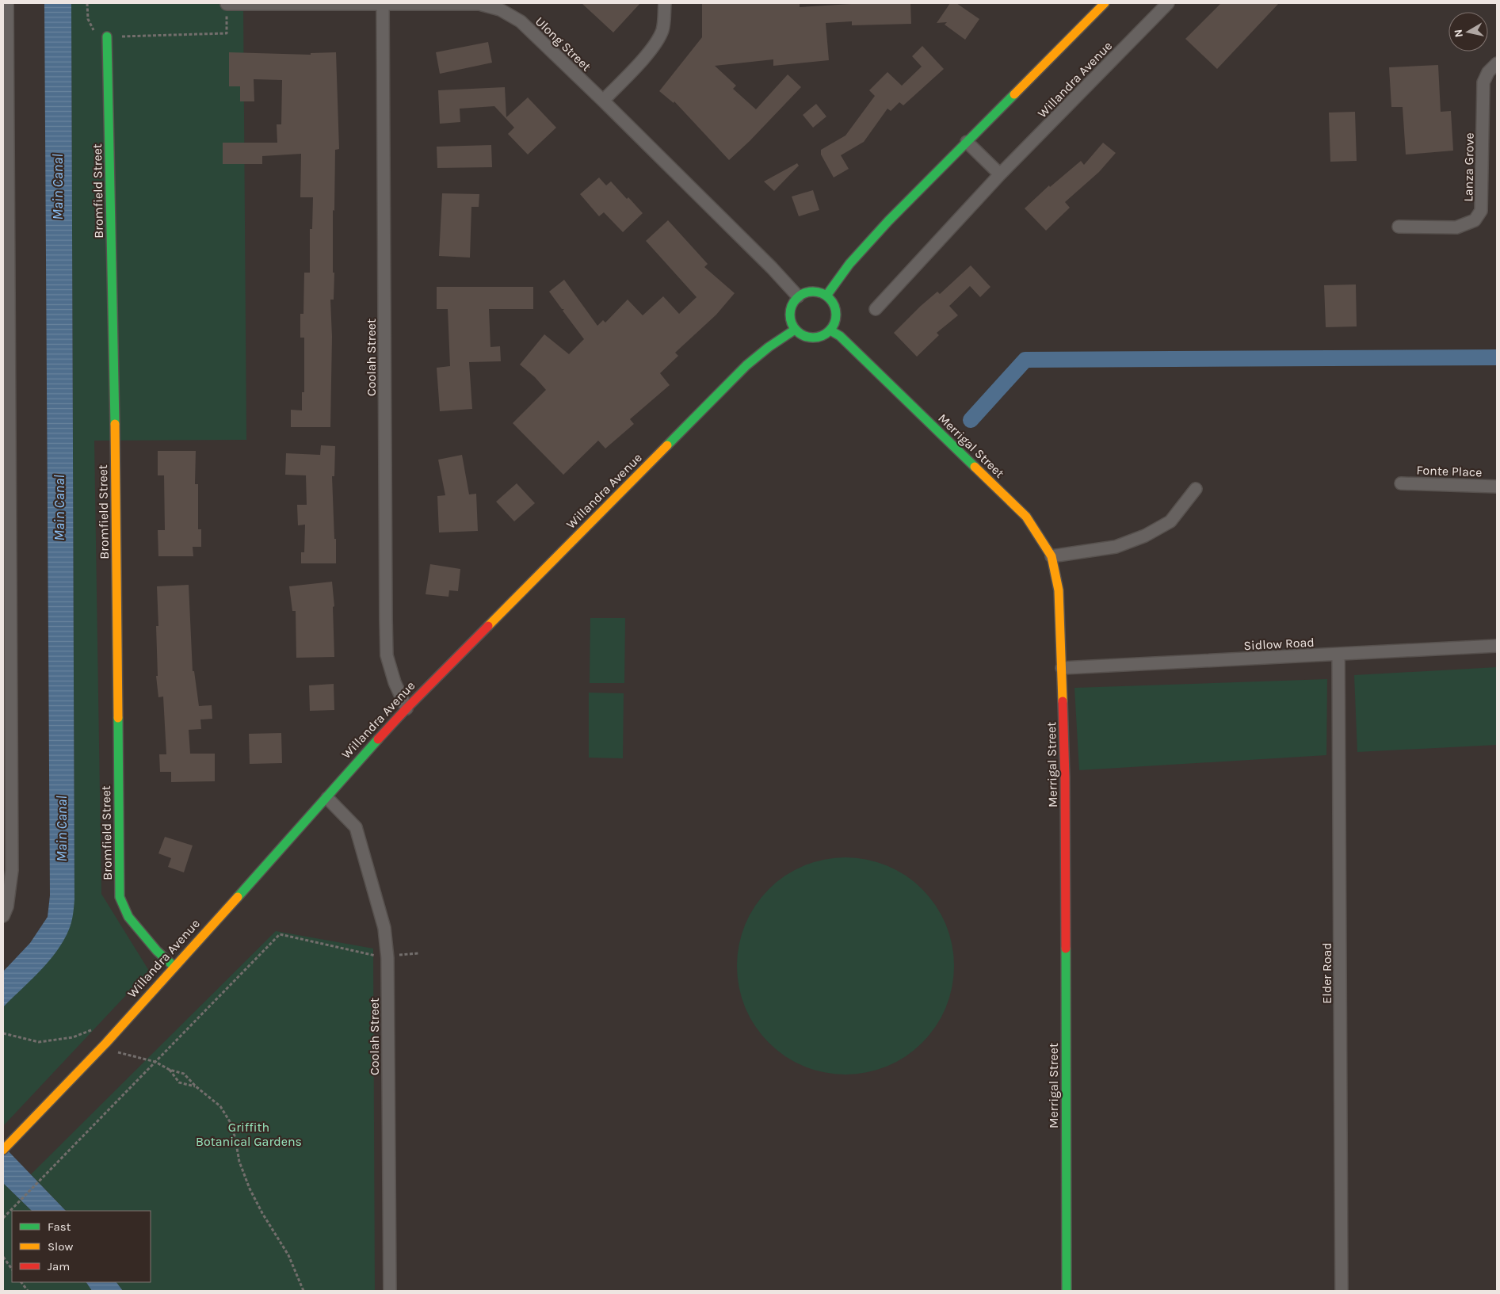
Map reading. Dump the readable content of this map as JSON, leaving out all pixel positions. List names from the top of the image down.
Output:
{
  "streets": {
    "street": [
      "Ulong Street",
      "Willandra Avenue",
      "Lanza Grove",
      "Bromfield Street",
      "Coolah Street",
      "Merrigal Street",
      "Fonte Place",
      "Sidlow Road",
      "Elder Road"
    ]
  },
  "crossings": [
    ["Ulong Street", "Willandra Avenue"],
    ["Ulong Street", "Coolah Street"],
    ["Ulong Street", "Merrigal Street"],
    ["Willandra Avenue", "Bromfield Street"],
    ["Willandra Avenue", "Coolah Street"],
    ["Willandra Avenue", "Merrigal Street"],
    ["Merrigal Street", "Sidlow Road"],
    ["Sidlow Road", "Elder Road"]
  ],
  "water": ["Main Canal"],
  "parks": ["Griffith Botanical Gardens"],
  "legend": ["Fast", "Slow", "Jam"],
  "north": "left"
}
